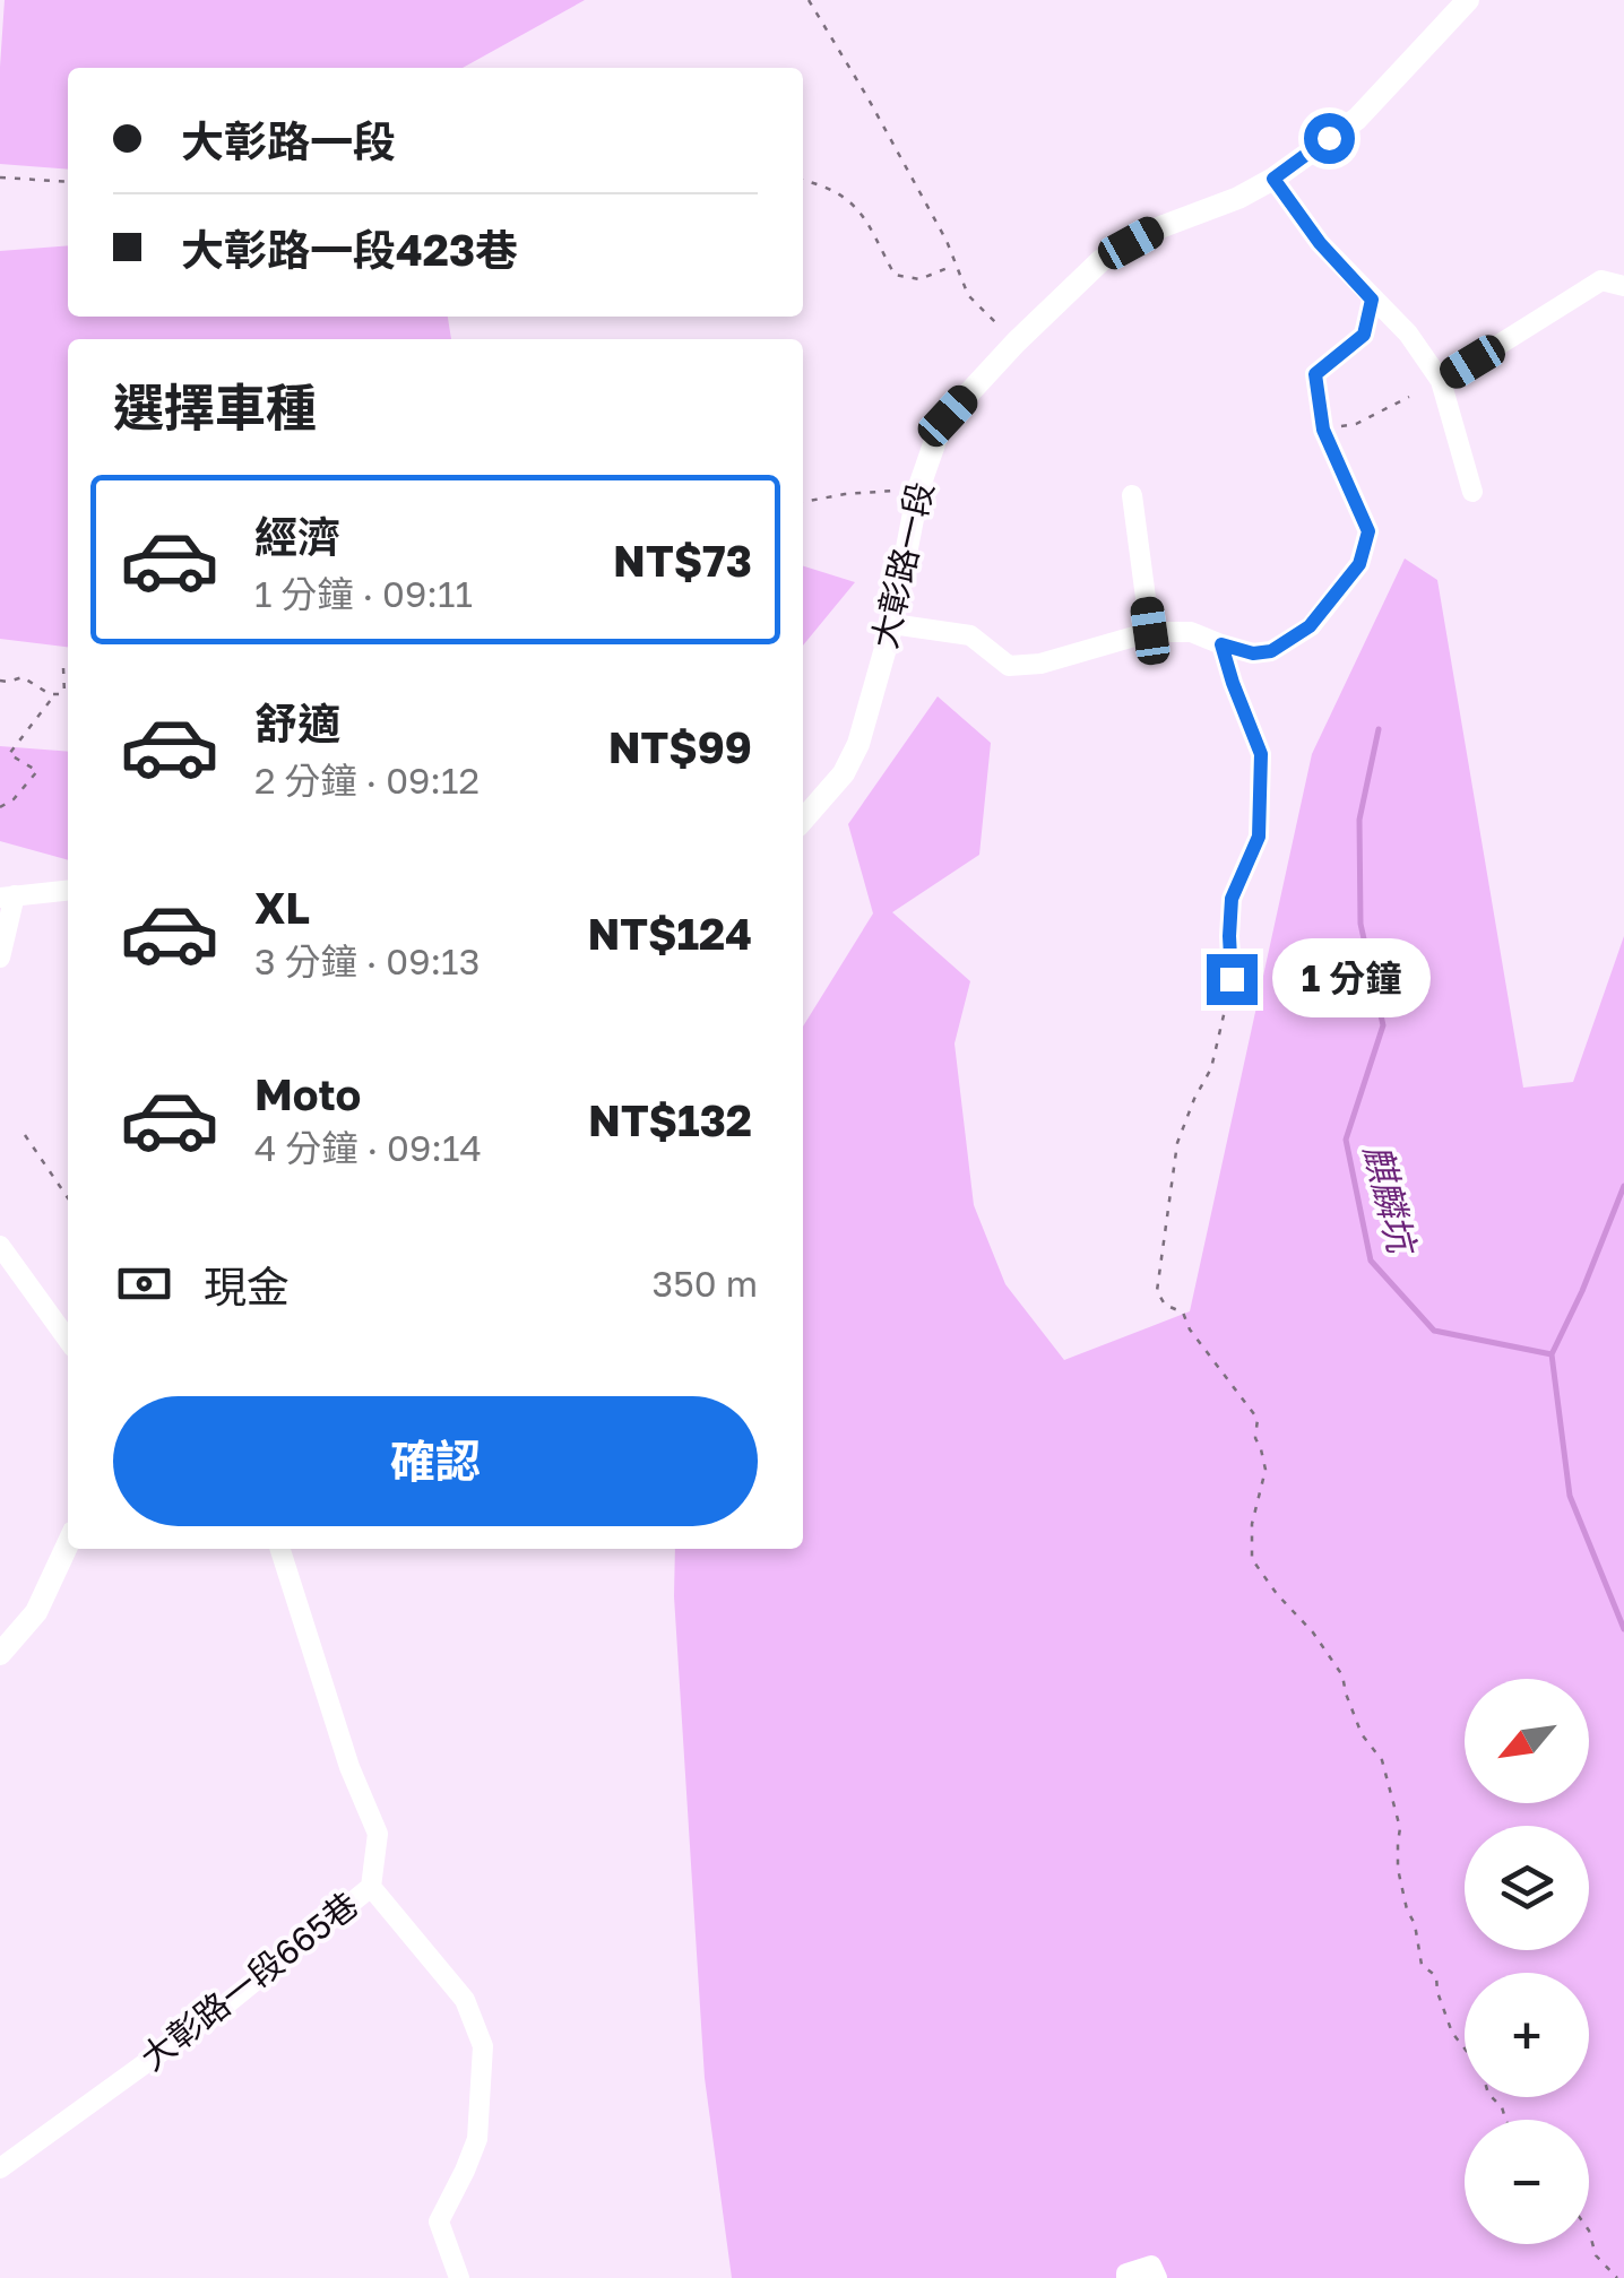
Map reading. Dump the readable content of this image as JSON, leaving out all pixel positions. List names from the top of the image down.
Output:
{
  "streets": {
    "main road": ["大彰路一段"],
    "lane": ["大彰路一段665巷"]
  },
  "water": ["麒麟坑"],
  "north": "bottom left",
  "page": {
    "banner": ["大彰路一段", "大彰路一段423巷"],
    "heading": "選擇車種",
    "list": [
      {
        "name": "經濟",
        "note": "1 分鐘 · 09:11",
        "value": "NT$73"
      },
      {
        "name": "舒適",
        "note": "2 分鐘 · 09:12",
        "value": "NT$99"
      },
      {
        "name": "XL",
        "note": "3 分鐘 · 09:13",
        "value": "NT$124"
      },
      {
        "name": "Moto",
        "note": "4 分鐘 · 09:14",
        "value": "NT$132"
      }
    ],
    "bubble": "1 分鐘",
    "pay": ["現金", "350 m"],
    "buttons": "確認",
    "map_buttons": ["+", "−"]
  }
}
